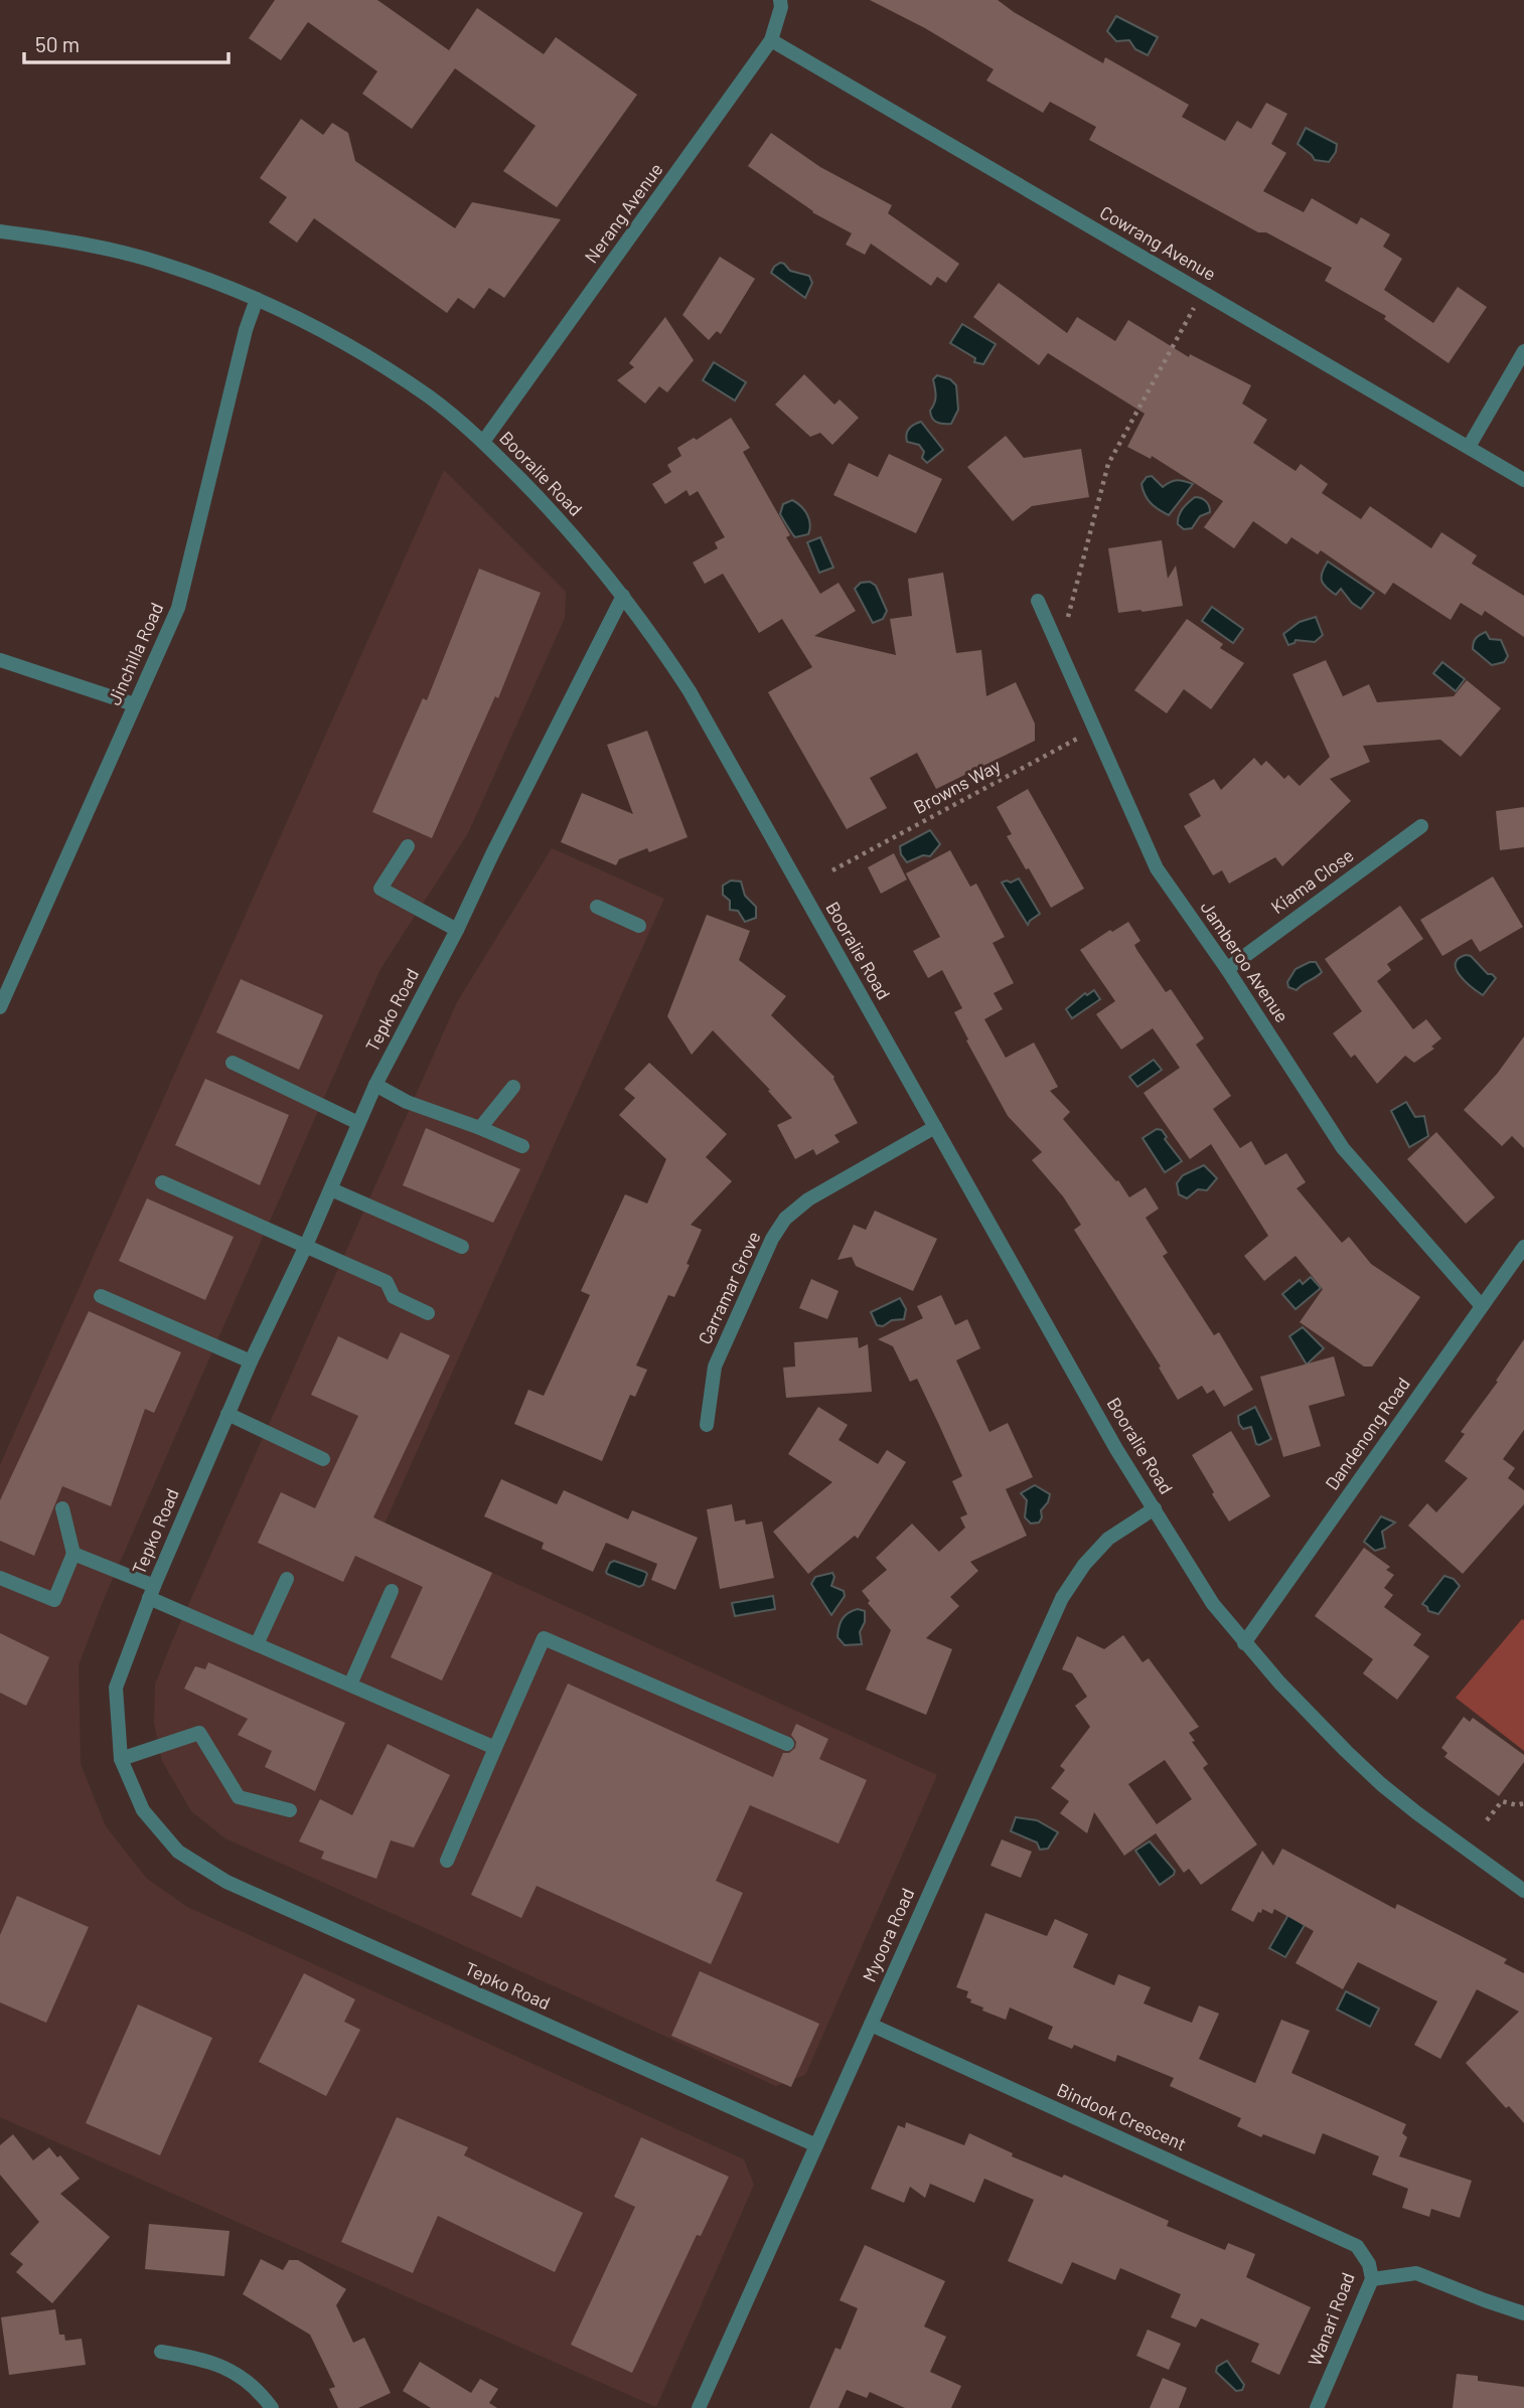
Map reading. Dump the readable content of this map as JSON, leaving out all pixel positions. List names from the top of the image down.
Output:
{
  "streets": {
    "street": [
      "Nerang Avenue",
      "Cowrang Avenue",
      "Booralie Road",
      "Jinchilla Road",
      "Kiama Close",
      "Jamberoo Avenue",
      "Tepko Road",
      "Carramar Grove",
      "Dandenong Road",
      "Myoora Road",
      "Bindook Crescent",
      "Wanari Road"
    ],
    "path": ["Browns Way"]
  },
  "crossings": [
    ["Nerang Avenue", "Cowrang Avenue"],
    ["Nerang Avenue", "Booralie Road"],
    ["Booralie Road", "Jinchilla Road"],
    ["Booralie Road", "Tepko Road"],
    ["Booralie Road", "Carramar Grove"],
    ["Booralie Road", "Dandenong Road"],
    ["Booralie Road", "Myoora Road"],
    ["Browns Way", "Jamberoo Avenue"],
    ["Kiama Close", "Jamberoo Avenue"],
    ["Jamberoo Avenue", "Dandenong Road"],
    ["Tepko Road", "Myoora Road"],
    ["Myoora Road", "Bindook Crescent"],
    ["Bindook Crescent", "Wanari Road"]
  ],
  "scale_bar": "50 m"
}
